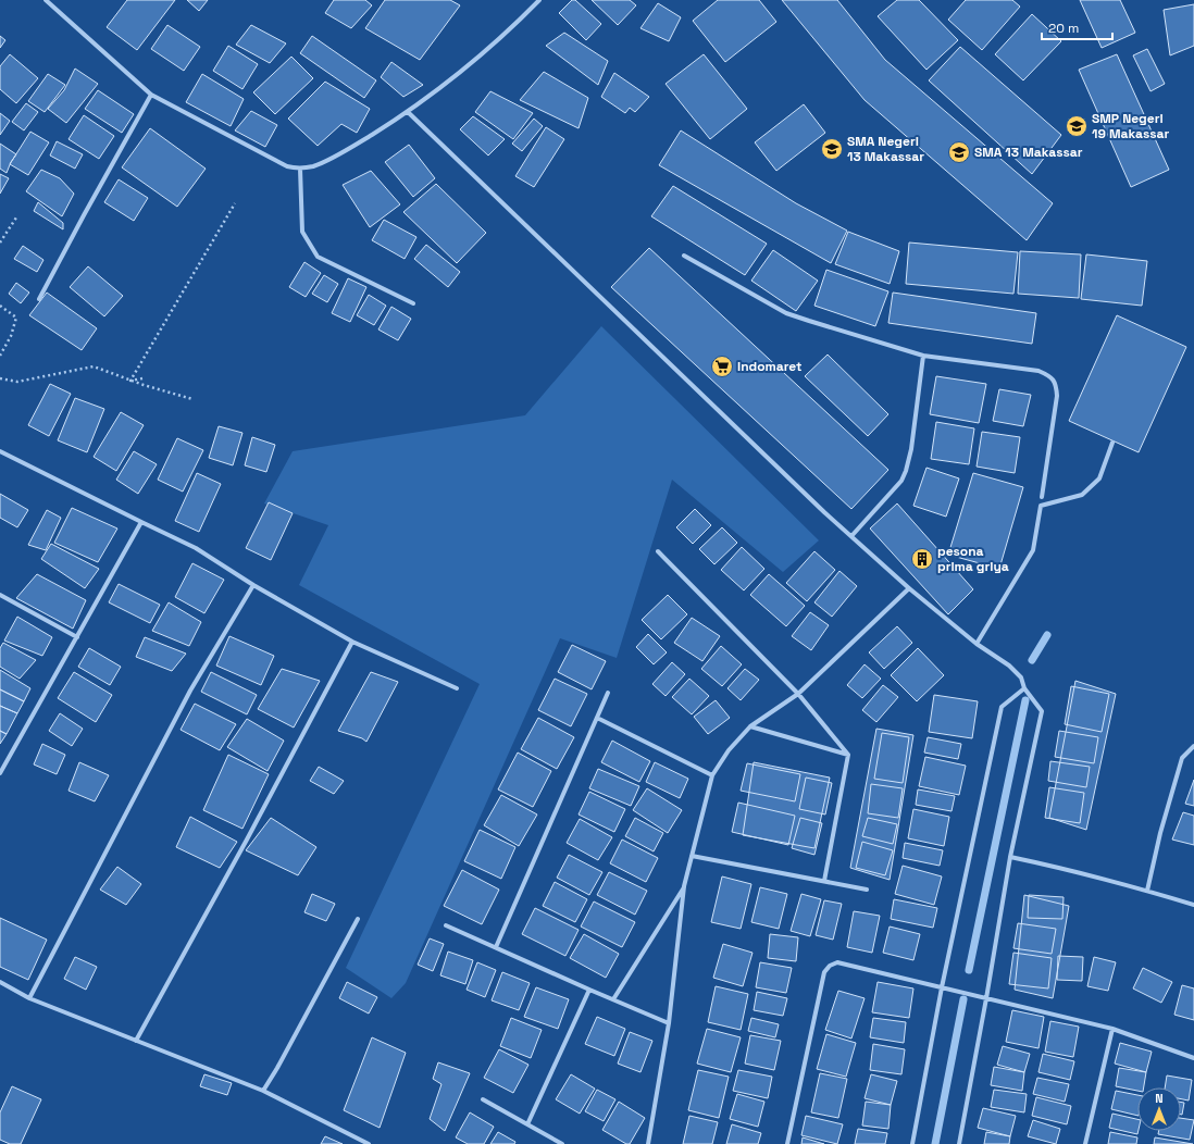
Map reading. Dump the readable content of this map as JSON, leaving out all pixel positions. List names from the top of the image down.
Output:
{
  "places": {
    "school or university": ["SMP Negeri 19 Makassar", "SMA Negeri 13 Makassar", "SMA 13 Makassar"],
    "supermarket": ["Indomaret"],
    "building": ["pesona prima griya"]
  },
  "scale_bar": "20 m",
  "north": "top"
}
